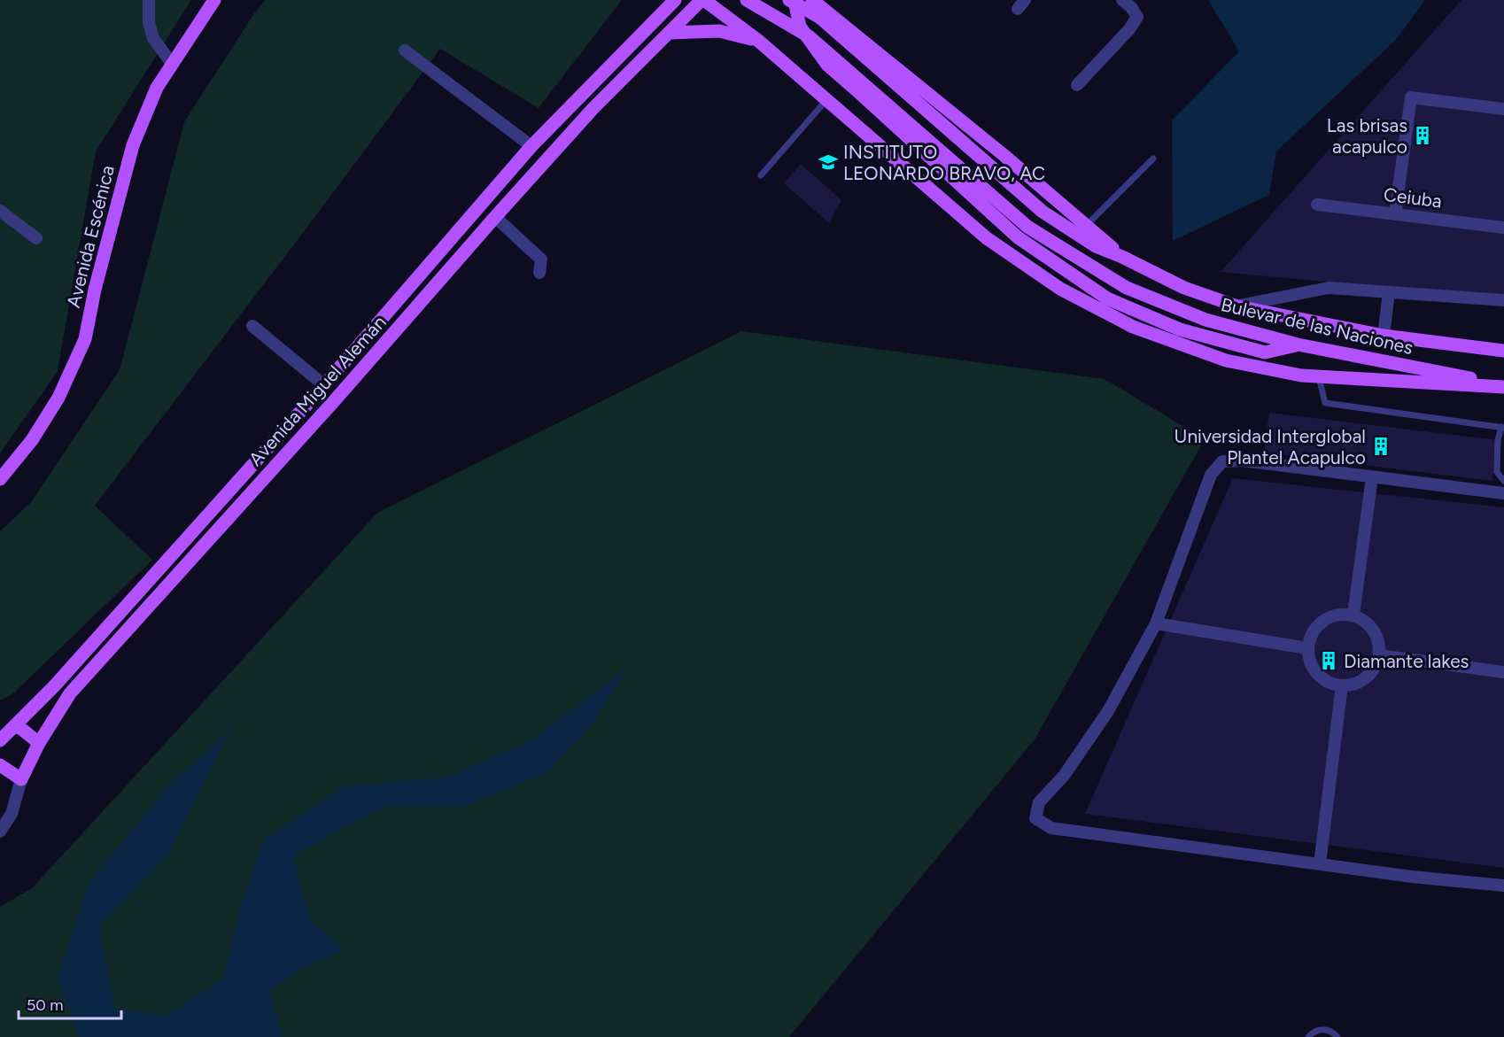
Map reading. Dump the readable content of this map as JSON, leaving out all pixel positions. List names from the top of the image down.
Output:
{
  "streets": {
    "main road": ["Avenida Escénica", "Bulevar de las Naciones", "Avenida Miguel Alemán"],
    "street": ["Ceiuba"]
  },
  "places": {
    "building": ["Las brisas acapulco", "Universidad Interglobal Plantel Acapulco", "Diamante lakes"],
    "school or university": ["INSTITUTO LEONARDO BRAVO, AC"]
  },
  "scale_bar": "50 m"
}
